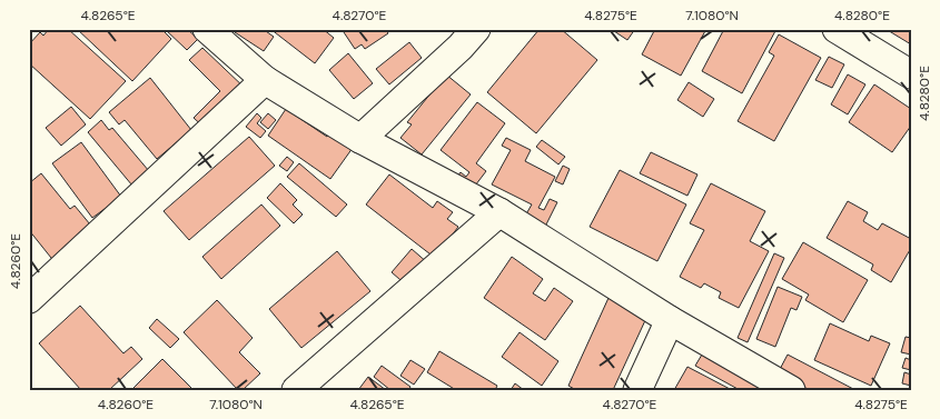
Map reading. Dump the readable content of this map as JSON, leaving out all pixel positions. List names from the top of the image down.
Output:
{
  "coordinates": [
    "4.8265°E",
    "4.8270°E",
    "4.8275°E",
    "7.1080°N",
    "4.8280°E",
    "4.8260°E"
  ]
}
